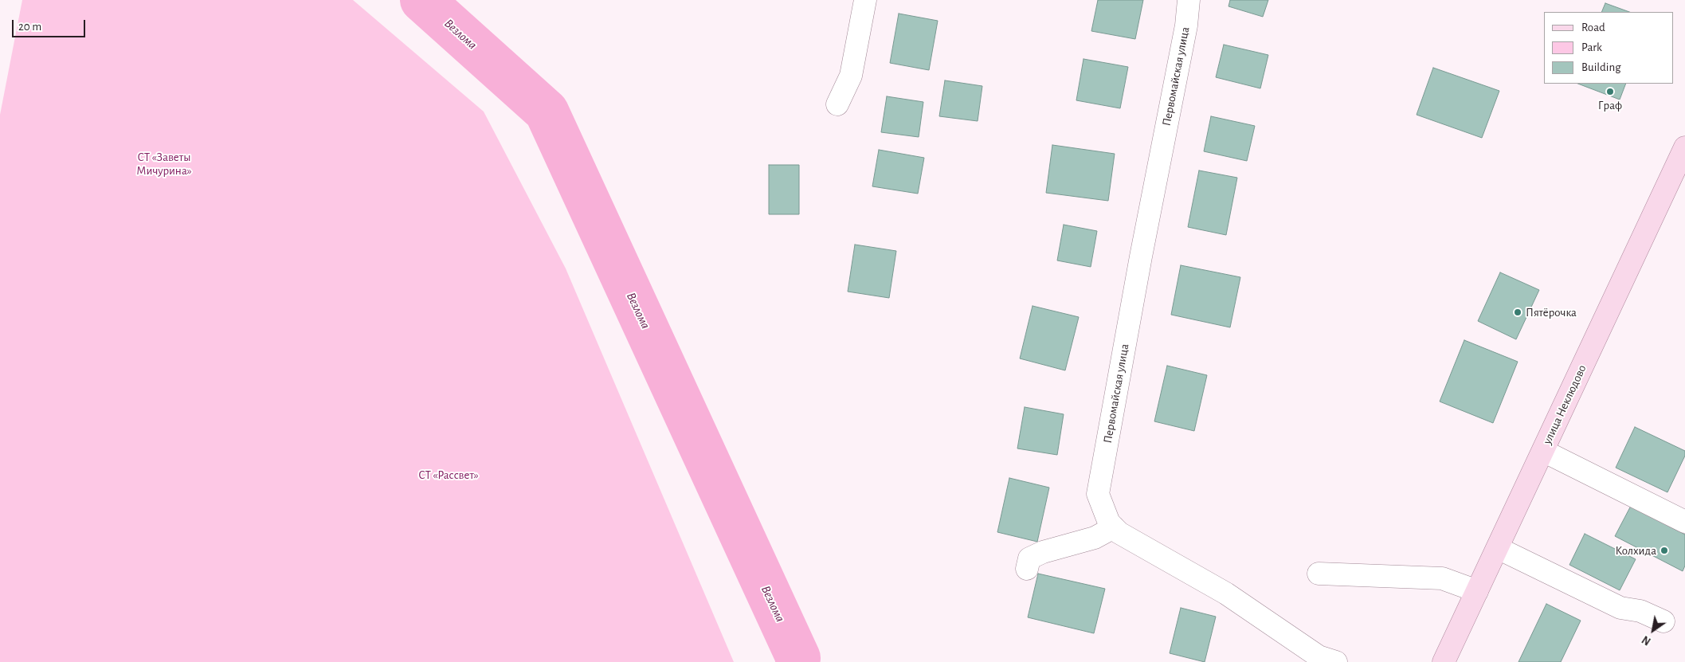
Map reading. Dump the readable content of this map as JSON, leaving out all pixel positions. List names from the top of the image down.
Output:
{
  "streets": {
    "main road": ["улица Неклюдово"],
    "street": ["Первомайская улица"]
  },
  "water": ["Везлома"],
  "parks": ["СТ «Заветы Мичурина»", "СТ «Рассвет»"],
  "places": ["Граф", "Пятёрочка", "Колхида"],
  "legend": ["Road", "Park", "Building"],
  "scale_bar": "20 m",
  "north": "bottom left"
}
